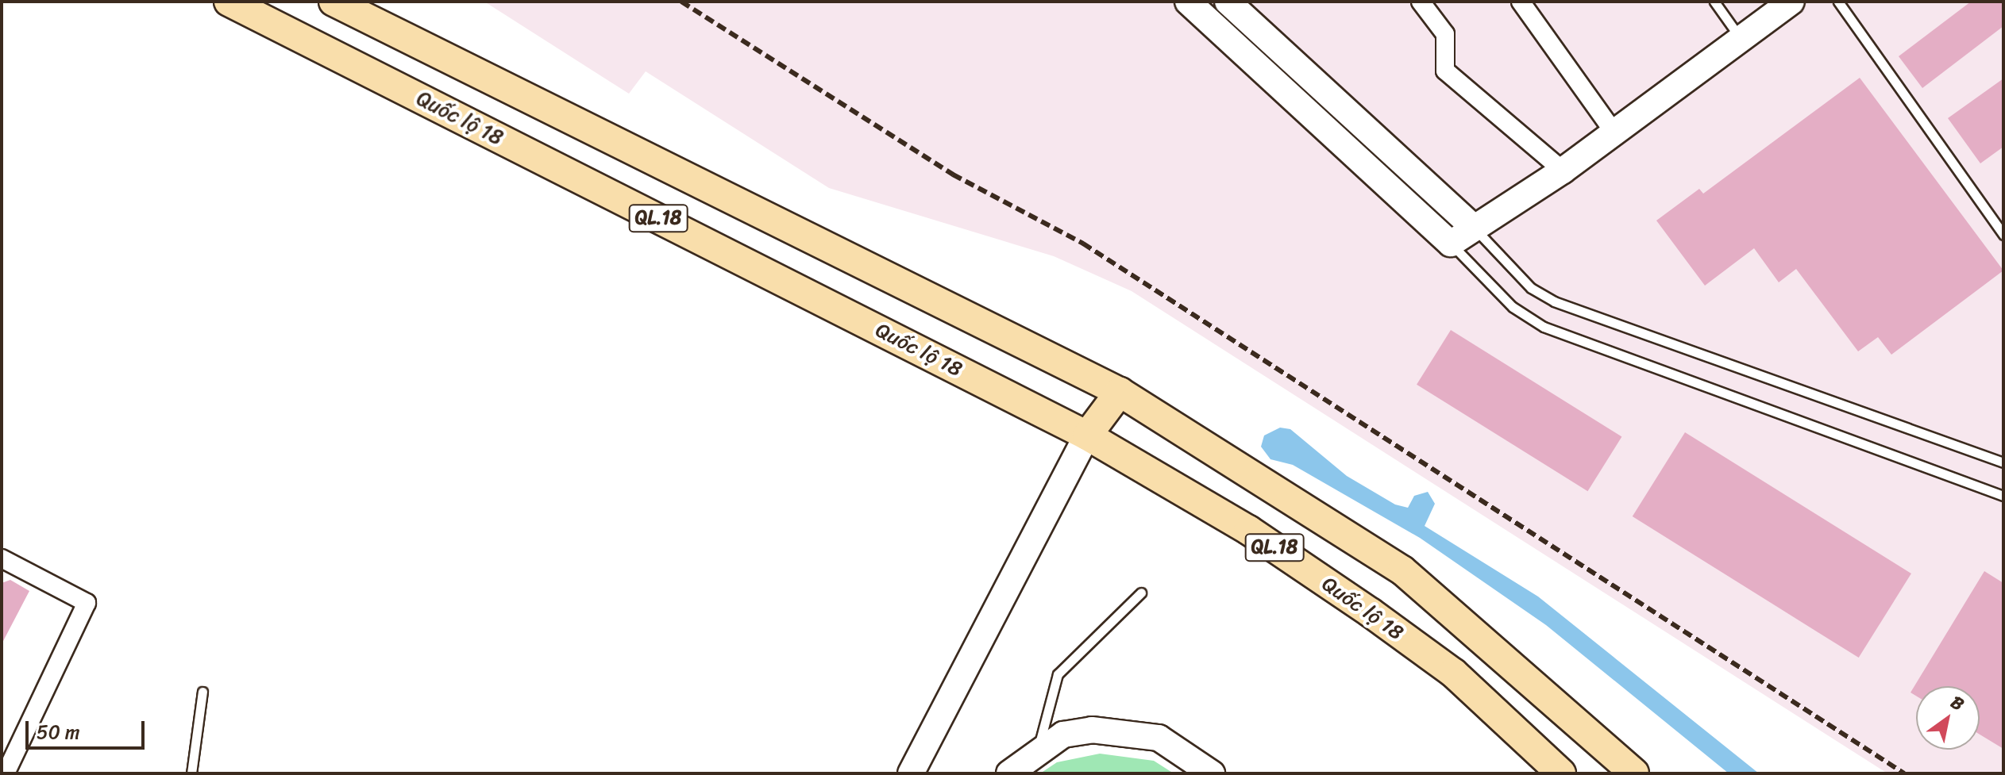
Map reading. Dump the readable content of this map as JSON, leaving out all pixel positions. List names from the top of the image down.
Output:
{
  "streets": {
    "main road": ["Quốc lộ 18", "QL.18"]
  },
  "scale_bar": "50 m",
  "north": "top right"
}
